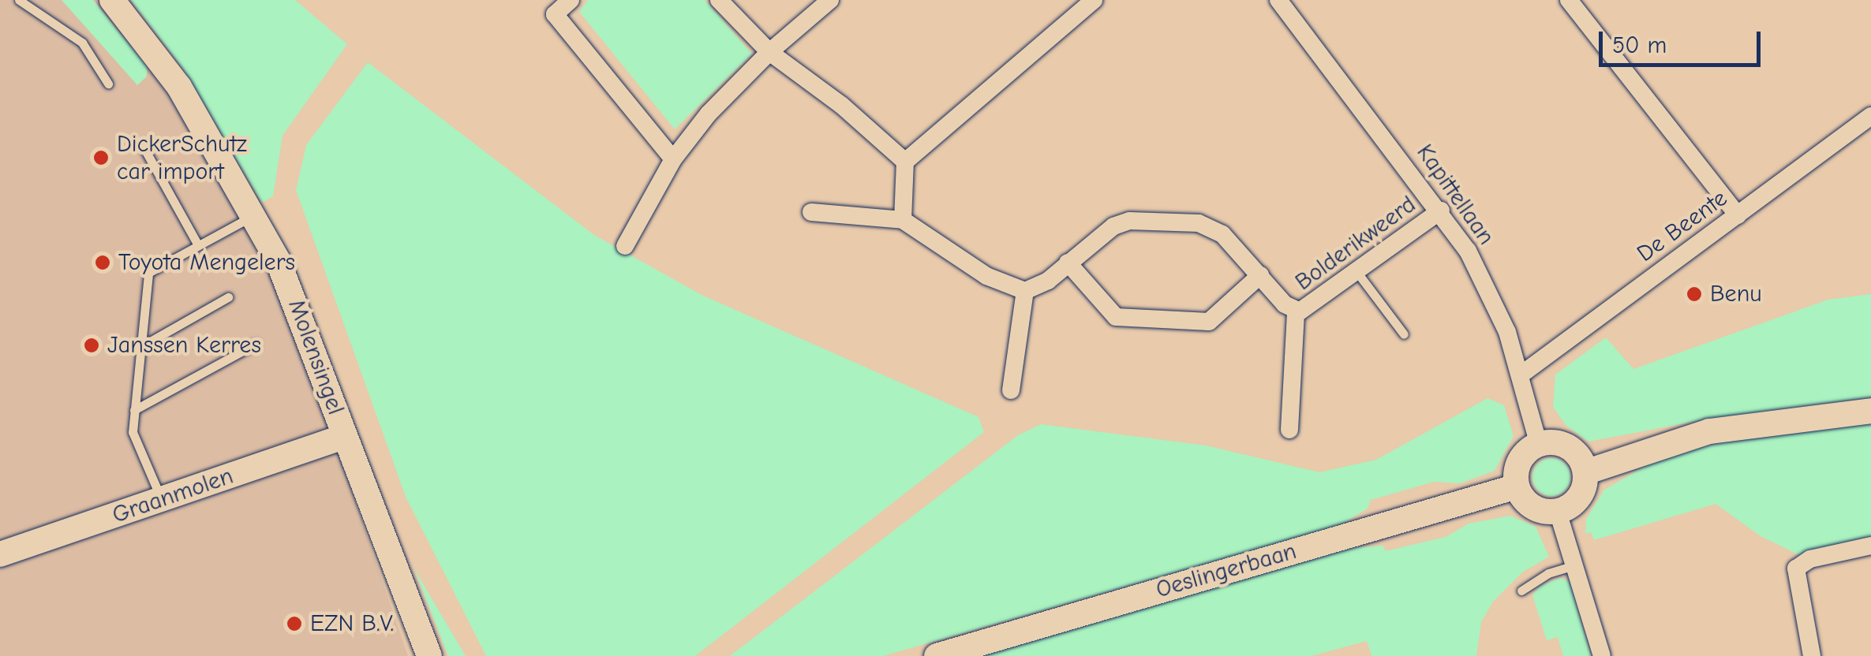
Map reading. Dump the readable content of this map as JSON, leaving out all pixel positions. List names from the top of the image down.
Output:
{
  "streets": {
    "main road": ["Molensingel", "Graanmolen", "Oeslingerbaan"],
    "street": ["Kapittellaan", "De Beente", "Bolderikweerd"]
  },
  "crossings": [
    ["Kapittellaan", "De Beente"],
    ["Kapittellaan", "Bolderikweerd"],
    ["Kapittellaan", "Oeslingerbaan"],
    ["Molensingel", "Graanmolen"]
  ],
  "places": [
    "DickerSchutz car import",
    "Toyota Mengelers",
    "Benu",
    "Janssen Kerres",
    "EZN B.V."
  ],
  "scale_bar": "50 m"
}
